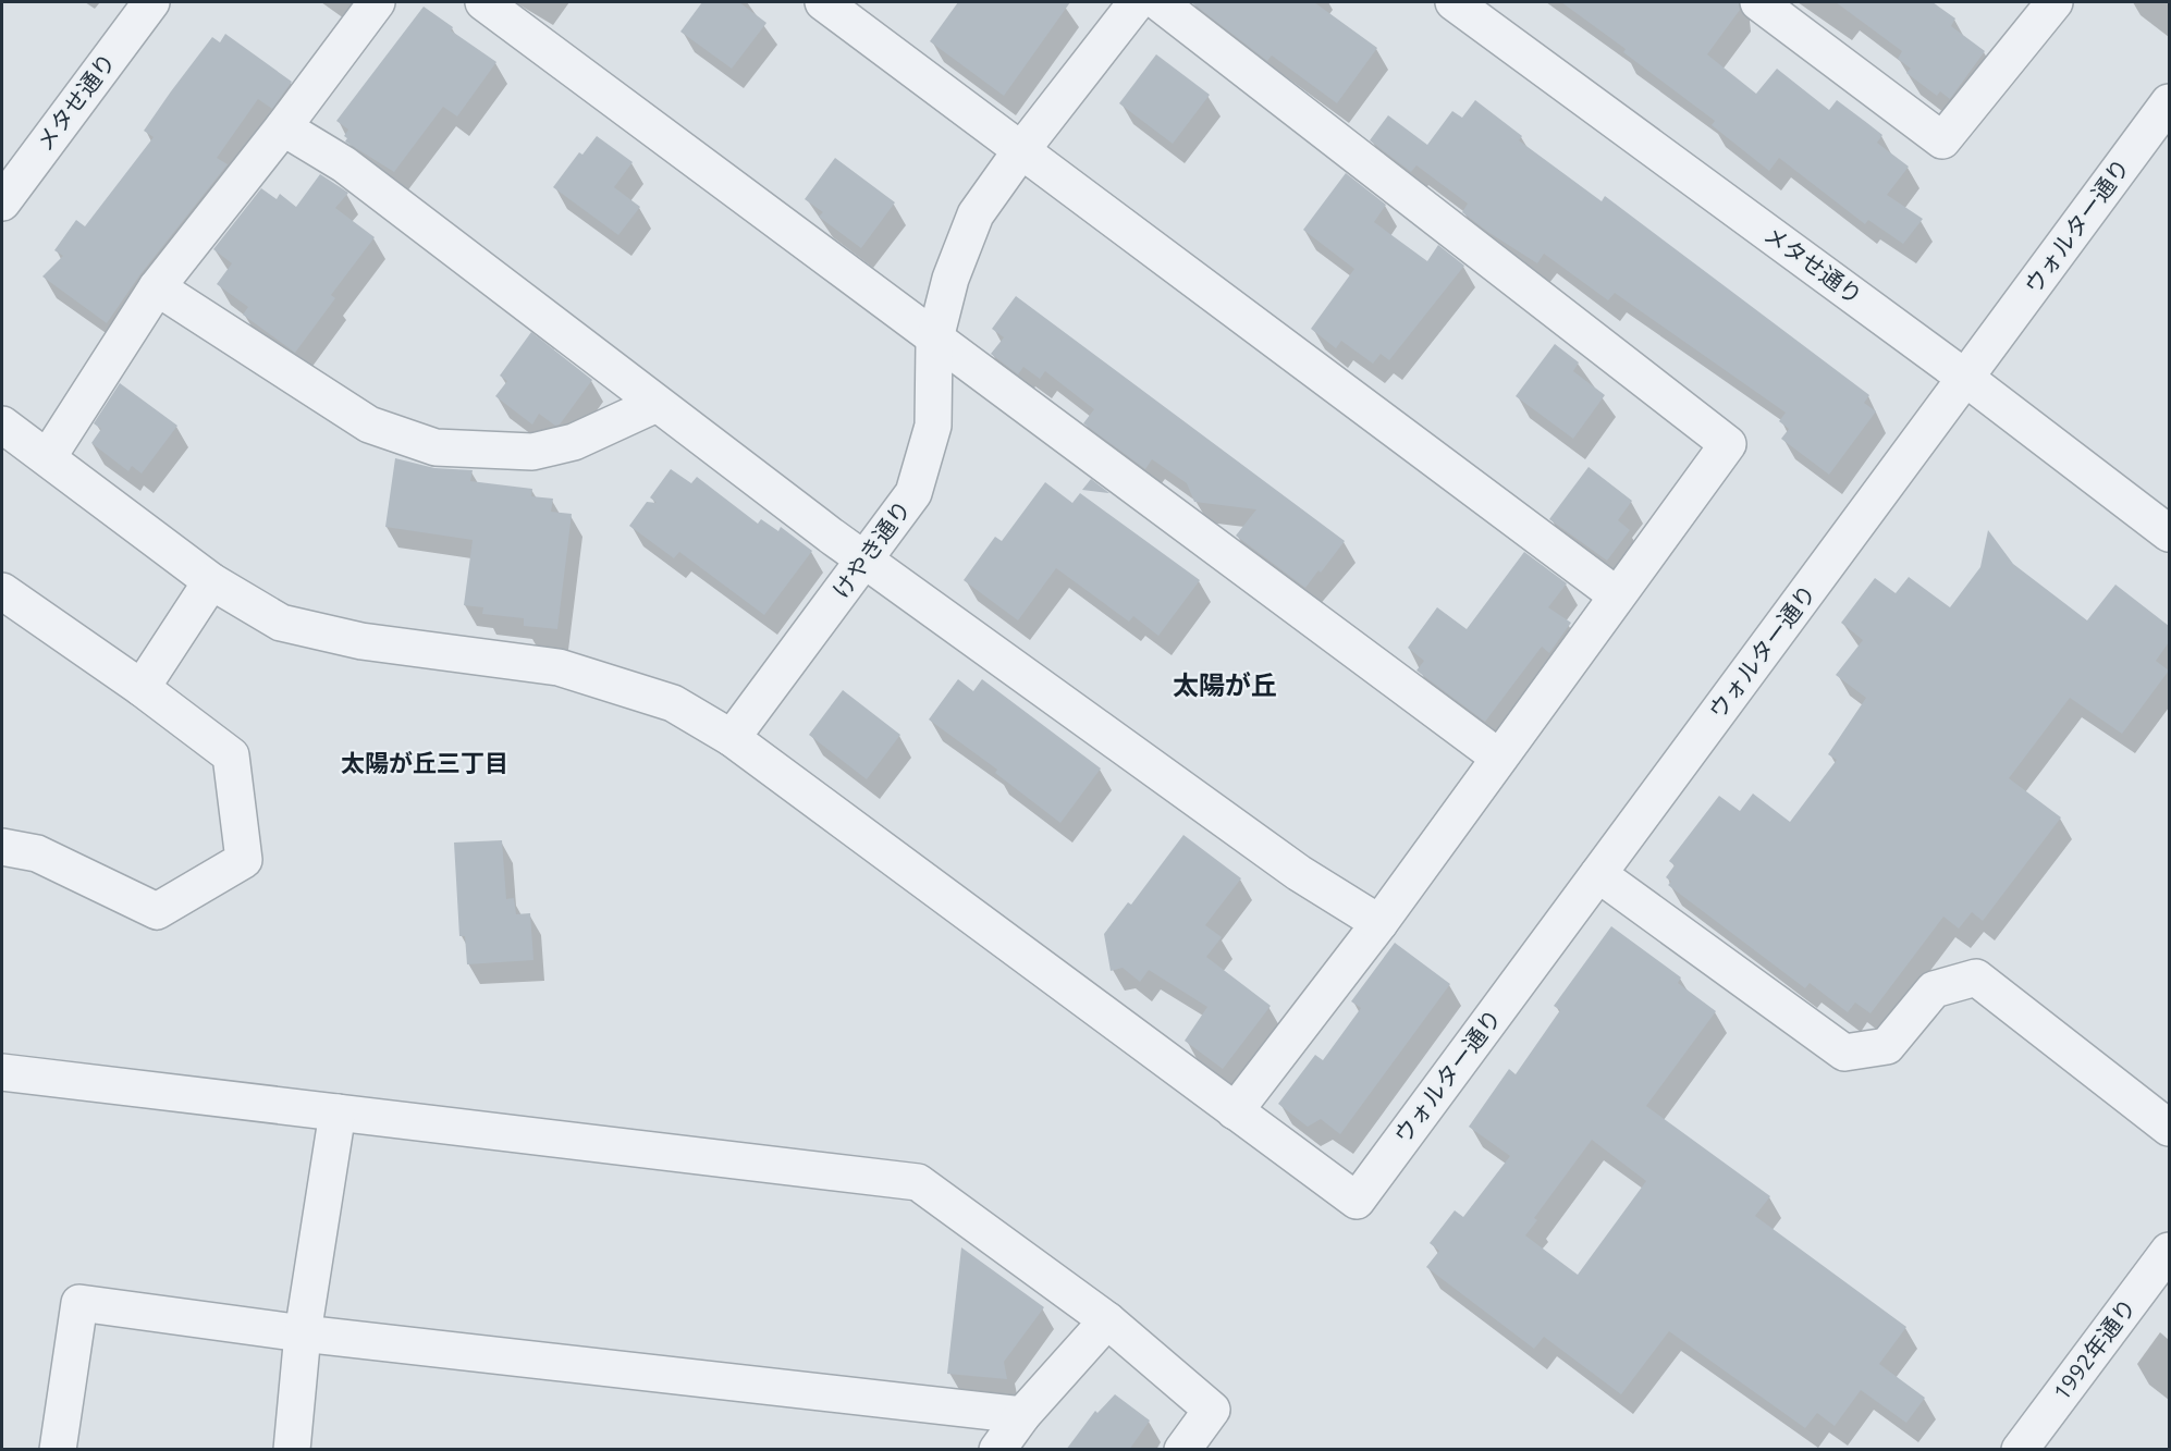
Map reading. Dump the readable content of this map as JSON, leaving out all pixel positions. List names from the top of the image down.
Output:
{
  "streets": {
    "street": [
      "メタせ通り",
      "ウォルター通り",
      "けやき通り",
      "1992年通り"
    ]
  },
  "crossings": [
    ["メタせ通り", "ウォルター通り"]
  ],
  "districts": ["太陽が丘", "太陽が丘三丁目"]
}
